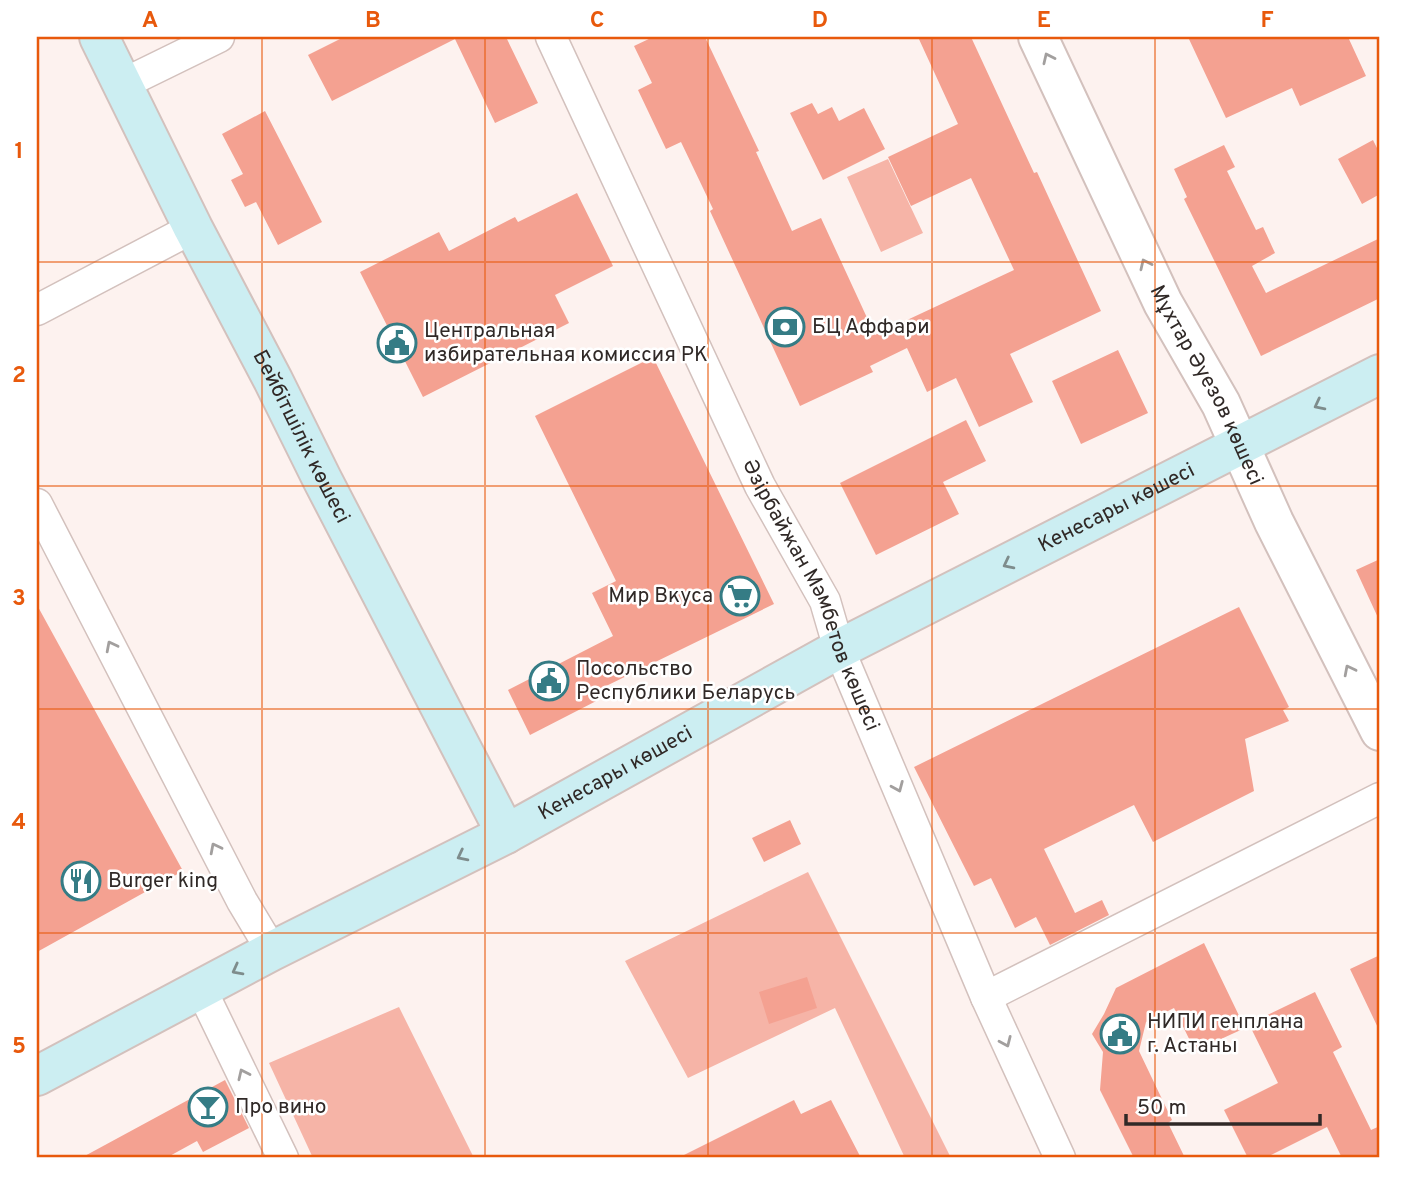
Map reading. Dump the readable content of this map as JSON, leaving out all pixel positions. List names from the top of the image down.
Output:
{
  "streets": {
    "main road": ["Бейбітшілік көшесі", "Кенесары көшесі"],
    "street": ["Мұхтар Әуезов көшесі", "Әзірбайжан Мәмбетов көшесі"]
  },
  "crossings": [
    ["Мұхтар Әуезов көшесі", "Кенесары көшесі"],
    ["Бейбітшілік көшесі", "Кенесары көшесі"],
    ["Кенесары көшесі", "Әзірбайжан Мәмбетов көшесі"]
  ],
  "one_way": ["Мұхтар Әуезов көшесі", "Кенесары көшесі", "Әзірбайжан Мәмбетов көшесі"],
  "places": {
    "bank": ["БЦ Аффари"],
    "public building": ["Центральная избирательная комиссия РК", "Посольство Республики Беларусь", "НИПИ генплана г. Астаны"],
    "supermarket": ["Мир Вкуса"],
    "restaurant": ["Burger king"],
    "bar": ["Про вино"]
  },
  "scale_bar": "50 m",
  "grid": {
    "columns": [
      "A",
      "B",
      "C",
      "D",
      "E",
      "F"
    ],
    "rows": [
      "1",
      "2",
      "3",
      "4",
      "5"
    ]
  }
}
